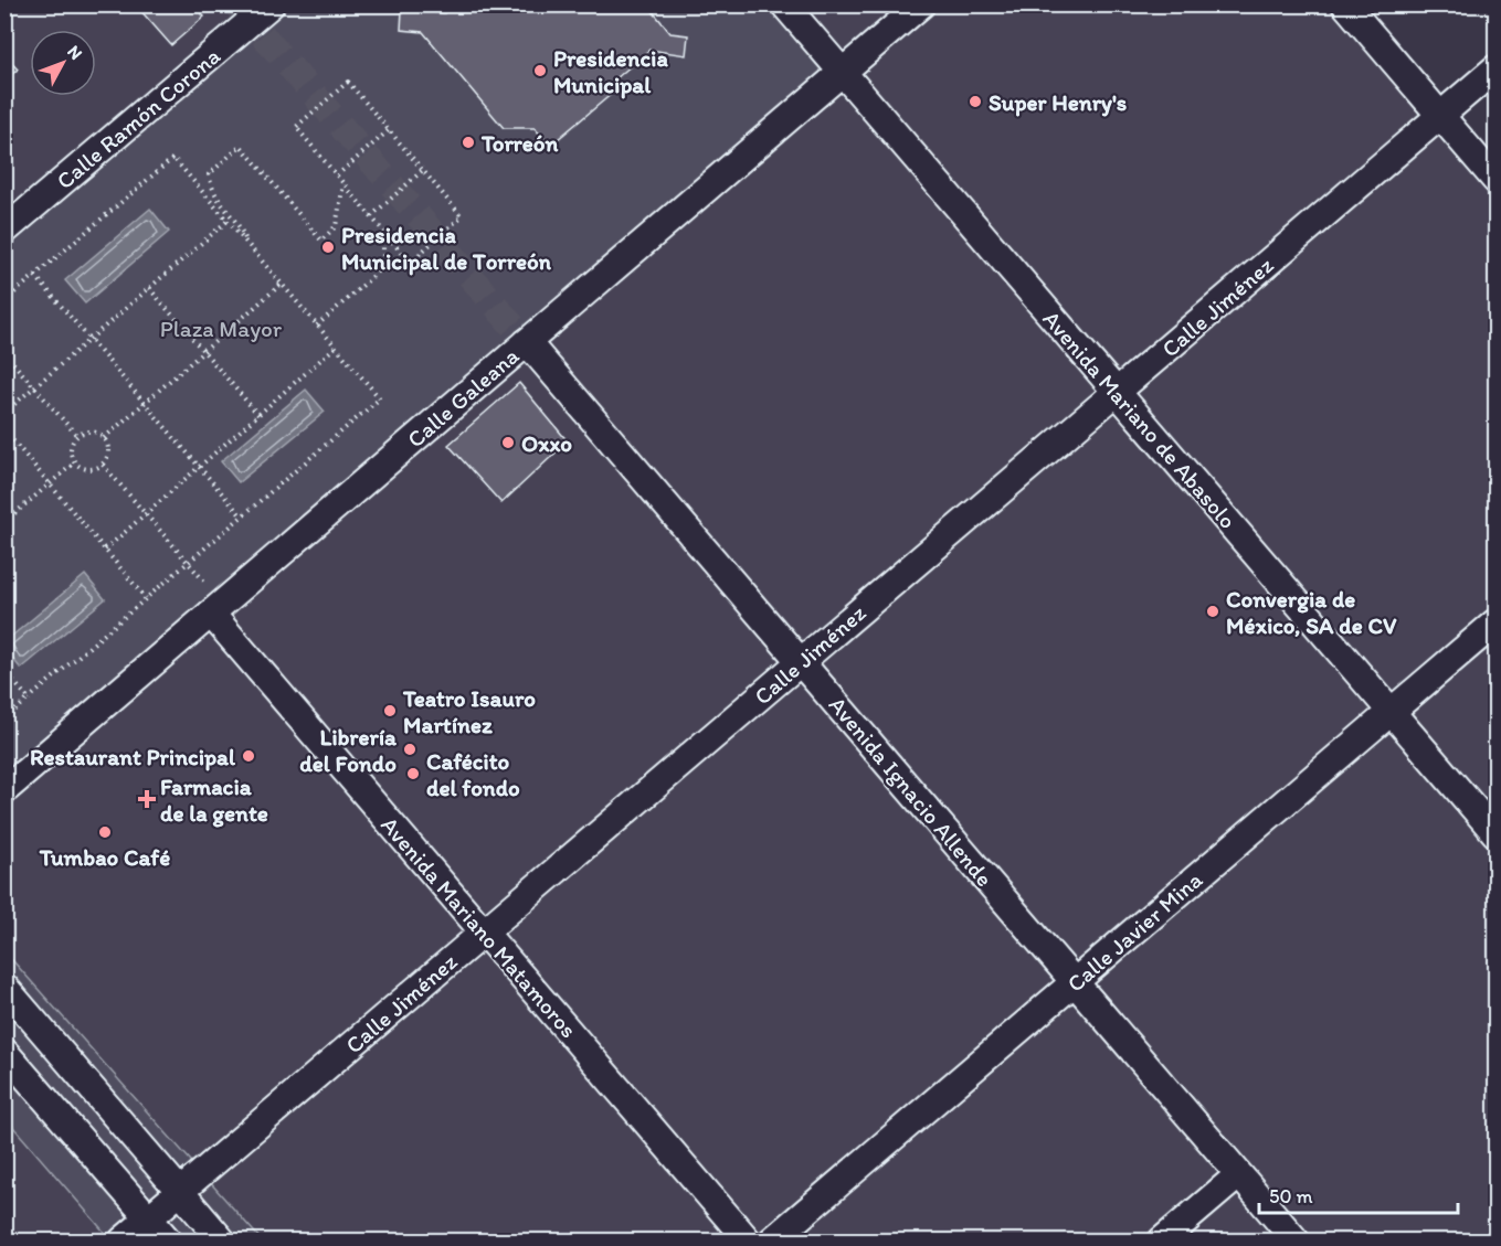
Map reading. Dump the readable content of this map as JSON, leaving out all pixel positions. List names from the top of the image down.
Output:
{
  "streets": {
    "street": [
      "Calle Ramón Corona",
      "Calle Jiménez",
      "Calle Galeana",
      "Avenida Mariano de Abasolo",
      "Avenida Ignacio Allende",
      "Avenida Mariano Matamoros",
      "Calle Javier Mina"
    ]
  },
  "crossings": [
    ["Calle Jiménez", "Avenida Mariano de Abasolo"],
    ["Calle Jiménez", "Avenida Ignacio Allende"],
    ["Calle Jiménez", "Avenida Mariano Matamoros"],
    ["Calle Galeana", "Avenida Mariano de Abasolo"],
    ["Calle Galeana", "Avenida Ignacio Allende"],
    ["Calle Galeana", "Avenida Mariano Matamoros"],
    ["Avenida Mariano de Abasolo", "Calle Javier Mina"],
    ["Avenida Ignacio Allende", "Calle Javier Mina"]
  ],
  "parks": ["Plaza Mayor"],
  "places": {
    "other": [
      "Presidencia Municipal",
      "Super Henry's",
      "Torreón",
      "Presidencia Municipal de Torreón",
      "Oxxo",
      "Convergia de México, SA de CV",
      "Teatro Isauro Martínez",
      "Librería del Fondo",
      "Restaurant Principal",
      "Cafécito del fondo",
      "Tumbao Café"
    ],
    "health": ["Farmacia de la gente"]
  },
  "scale_bar": "50 m",
  "north": "top right"
}
